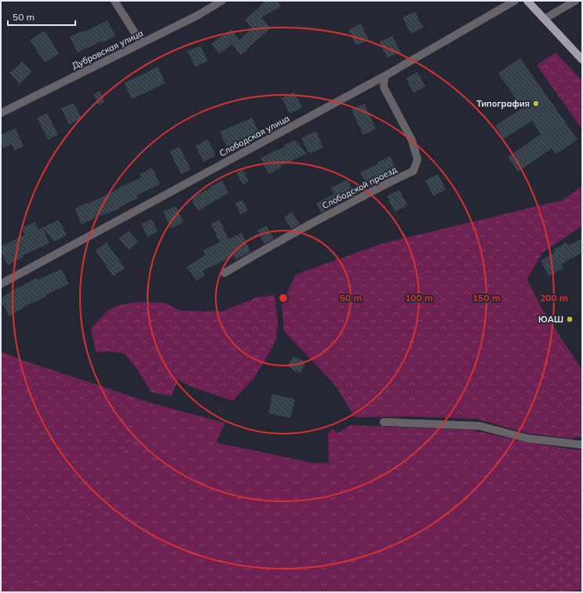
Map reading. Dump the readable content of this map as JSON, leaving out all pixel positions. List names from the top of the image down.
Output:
{
  "streets": {
    "street": ["Дубровская улица", "Слободская улица", "Слободской проезд"]
  },
  "crossings": [
    ["Слободская улица", "Слободской проезд"]
  ],
  "places": ["Типография", "ЮАШ"],
  "scale_bar": "50 m",
  "rings": [
    "50 m",
    "100 m",
    "150 m",
    "200 m"
  ]
}
